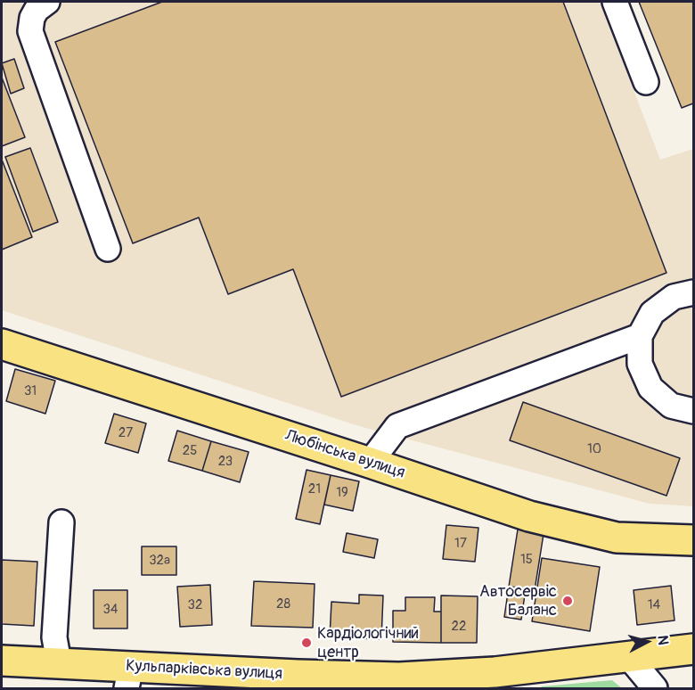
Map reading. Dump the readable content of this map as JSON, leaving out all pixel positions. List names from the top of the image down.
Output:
{
  "streets": {
    "main road": ["Любінська вулиця", "Кульпарківська вулиця"]
  },
  "places": ["Автосервіс Баланс", "Кардіологічний центр"],
  "house_numbers": [
    "31",
    "27",
    "10",
    "25",
    "23",
    "21",
    "19",
    "17",
    "15",
    "32а",
    "28",
    "32",
    "14",
    "34",
    "22"
  ],
  "north": "right"
}
